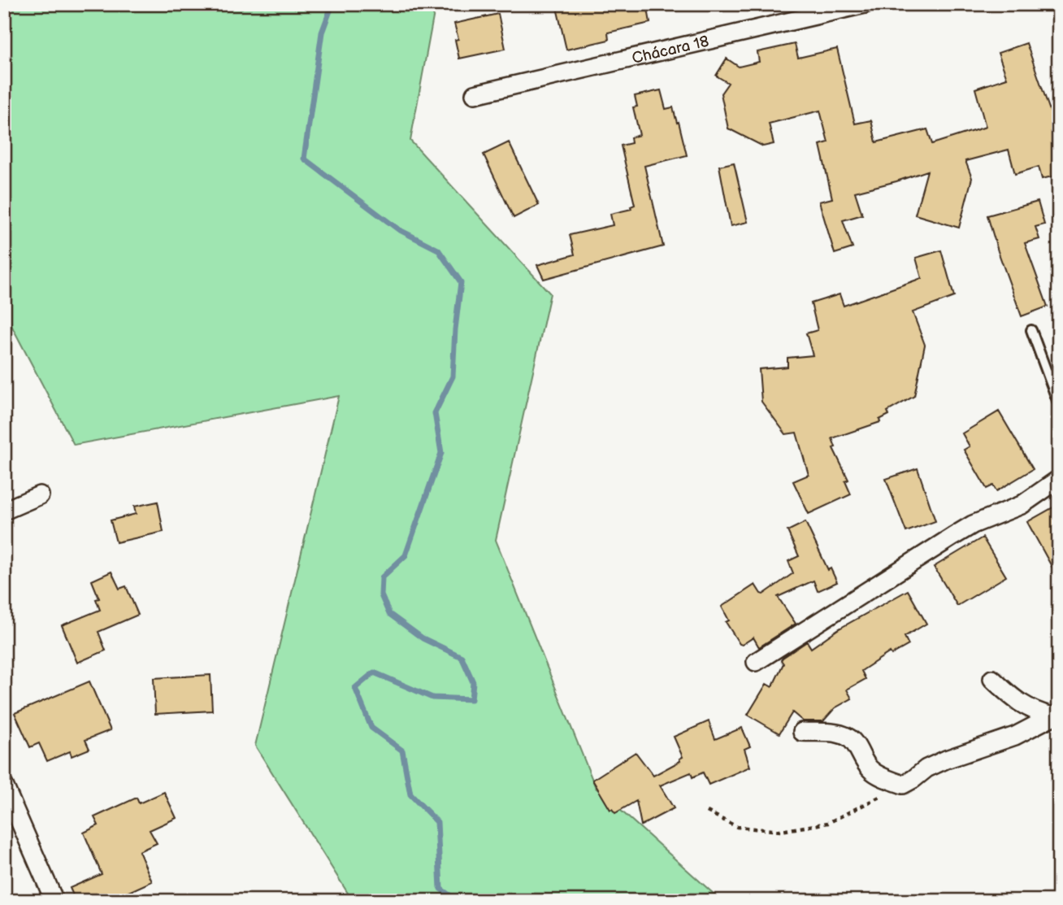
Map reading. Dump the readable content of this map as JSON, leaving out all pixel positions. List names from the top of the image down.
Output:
{
  "streets": {
    "street": ["Chácara 18"]
  }
}
